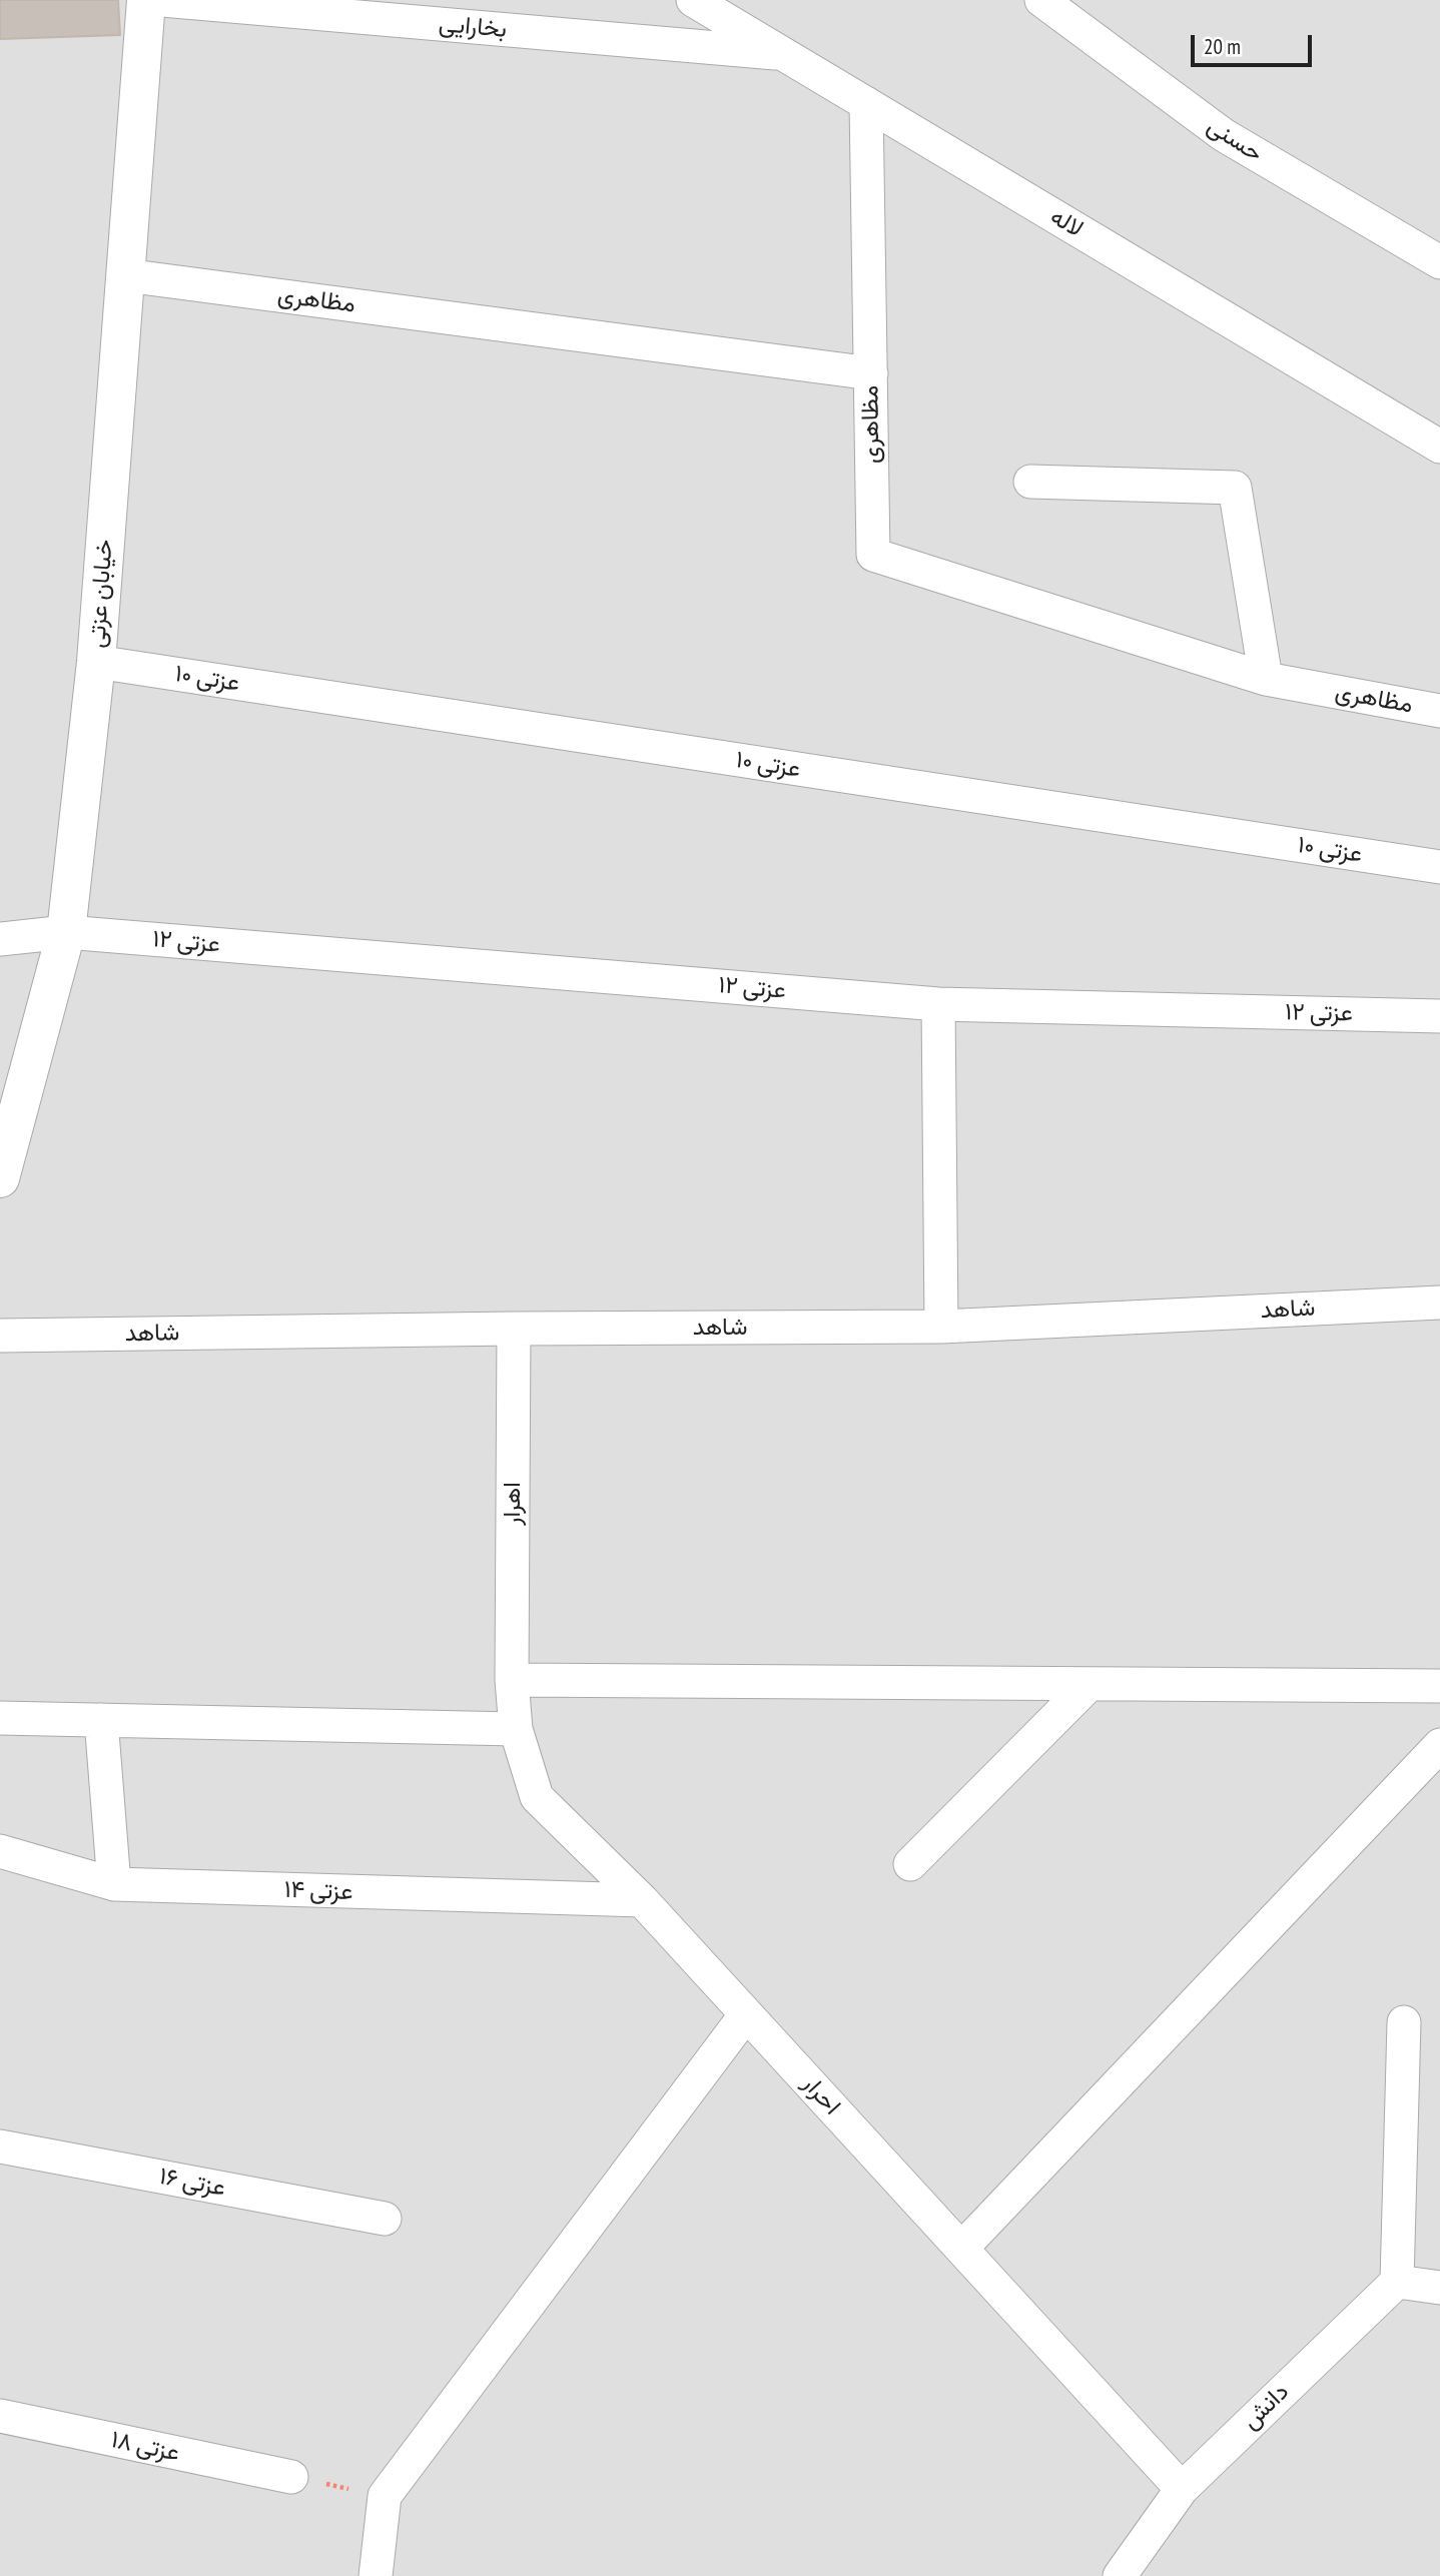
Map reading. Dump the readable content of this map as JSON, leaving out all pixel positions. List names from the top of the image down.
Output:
{
  "streets": {
    "street": [
      "بخارایی",
      "حسنی",
      "لاله",
      "مظاهری",
      "خیابان عزتی",
      "عزتی ۱۰",
      "عزتی ۱۲",
      "شاهد",
      "اهرار",
      "عزتی ۱۴",
      "احرار",
      "عزتی ۱۶",
      "دانش",
      "عزتی ۱۸"
    ]
  },
  "crossings": [
    ["بخارایی", "لاله"],
    ["مظاهری", "خیابان عزتی"],
    ["خیابان عزتی", "عزتی ۱۰"],
    ["خیابان عزتی", "عزتی ۱۲"],
    ["شاهد", "اهرار"],
    ["اهرار", "احرار"],
    ["عزتی ۱۴", "احرار"],
    ["احرار", "دانش"]
  ],
  "scale_bar": "20 m"
}
